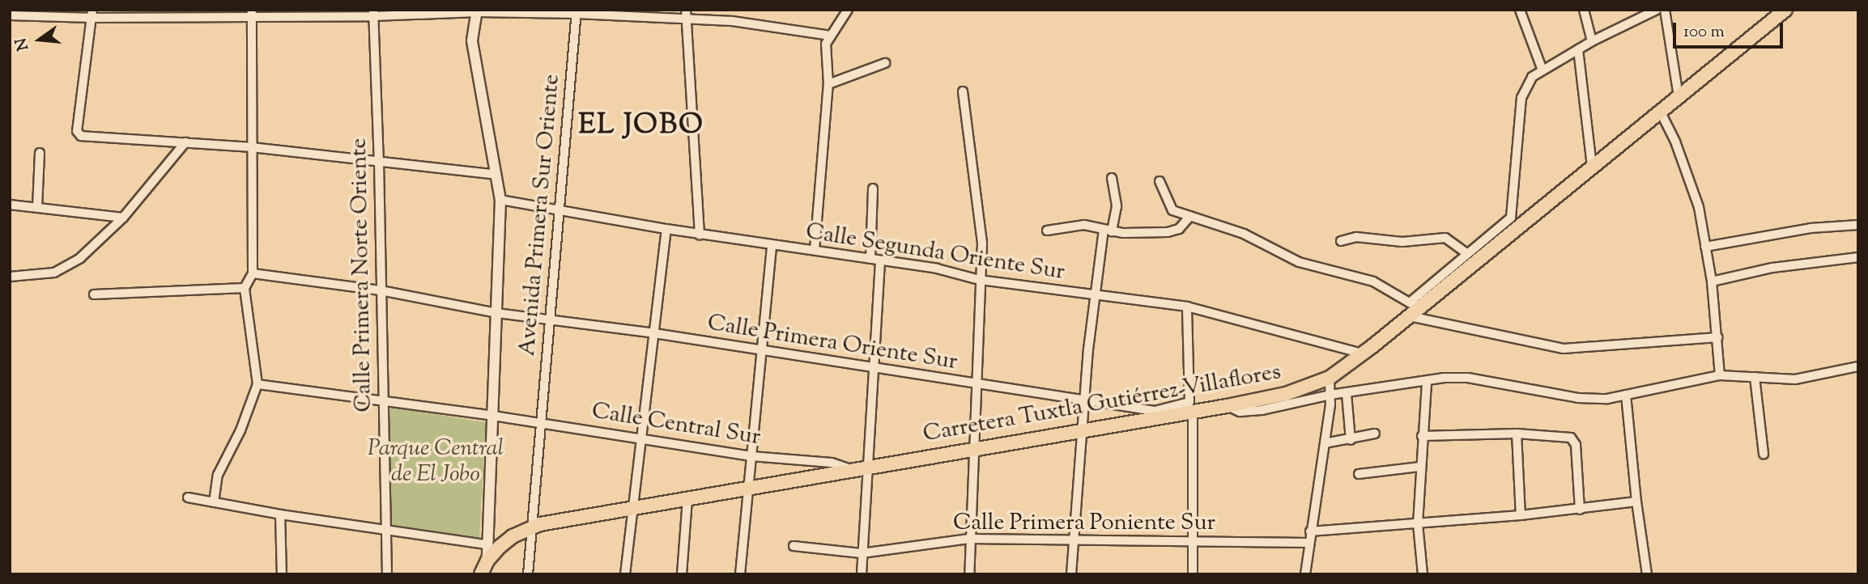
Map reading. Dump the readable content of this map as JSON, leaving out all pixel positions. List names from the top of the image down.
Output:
{
  "streets": {
    "main road": ["Carretera Tuxtla Gutiérrez-Villaflores"],
    "street": [
      "Avenida Primera Sur Oriente",
      "Calle Segunda Oriente Sur",
      "Calle Primera Norte Oriente",
      "Calle Primera Oriente Sur",
      "Calle Central Sur",
      "Calle Primera Poniente Sur"
    ]
  },
  "crossings": [
    ["Avenida Primera Sur Oriente", "Calle Segunda Oriente Sur"],
    ["Avenida Primera Sur Oriente", "Calle Primera Oriente Sur"],
    ["Avenida Primera Sur Oriente", "Carretera Tuxtla Gutiérrez-Villaflores"],
    ["Avenida Primera Sur Oriente", "Calle Central Sur"],
    ["Calle Segunda Oriente Sur", "Carretera Tuxtla Gutiérrez-Villaflores"],
    ["Calle Primera Norte Oriente", "Calle Primera Oriente Sur"],
    ["Calle Primera Norte Oriente", "Calle Central Sur"],
    ["Calle Primera Oriente Sur", "Carretera Tuxtla Gutiérrez-Villaflores"],
    ["Carretera Tuxtla Gutiérrez-Villaflores", "Calle Central Sur"]
  ],
  "districts": ["EL JOBO"],
  "parks": ["Parque Central de El Jobo"],
  "scale_bar": "100 m",
  "north": "left"
}
